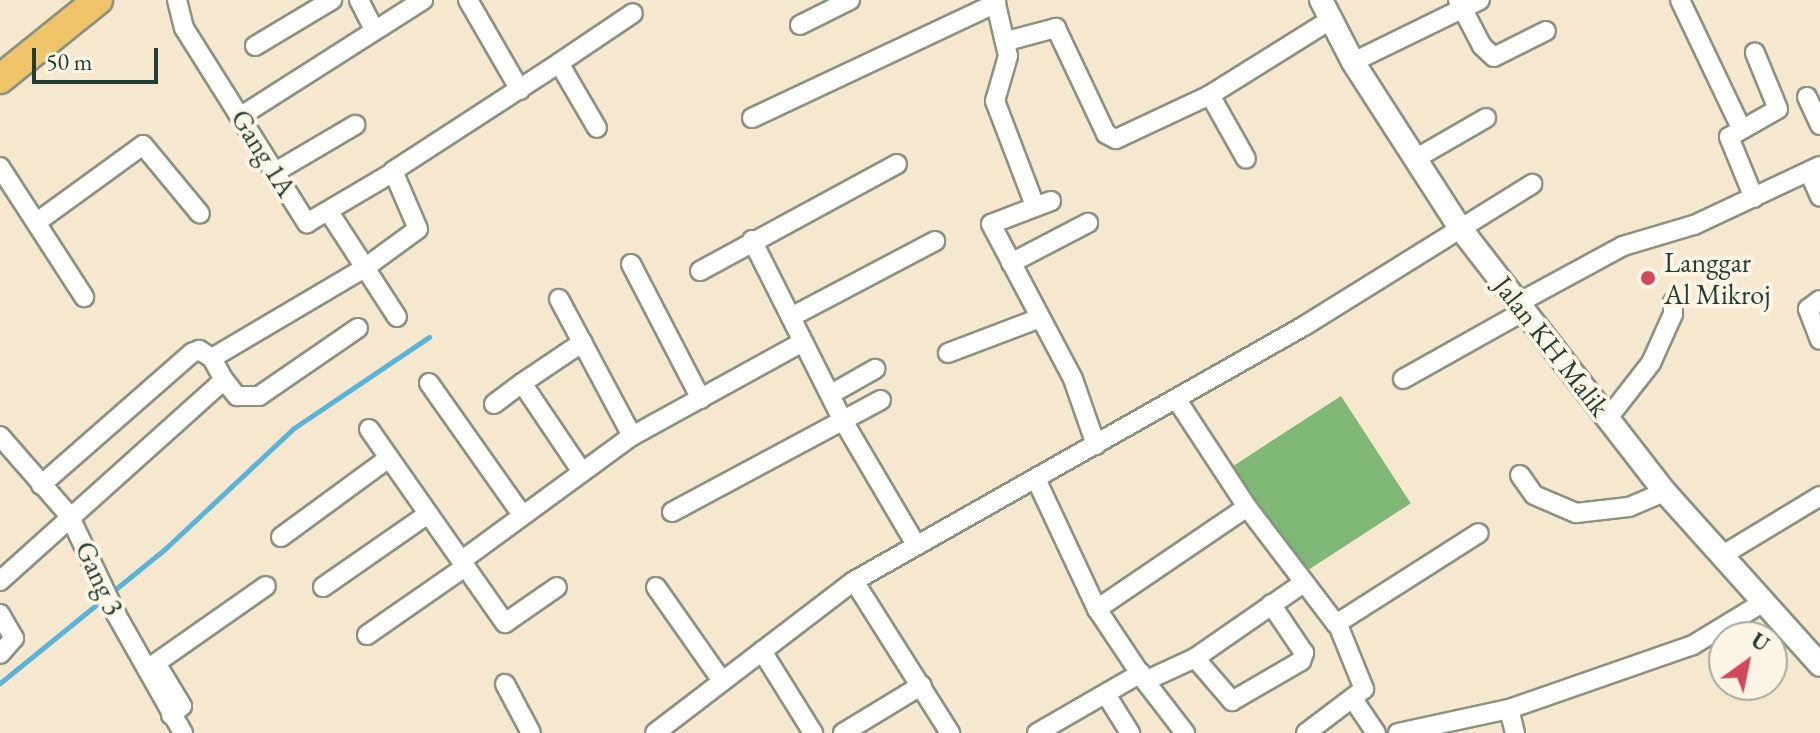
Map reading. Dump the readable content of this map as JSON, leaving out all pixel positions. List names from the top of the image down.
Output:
{
  "streets": {
    "street": ["Gang 1A", "Jalan KH Malik", "Gang 3"]
  },
  "places": ["Langgar Al Mikroj"],
  "scale_bar": "50 m",
  "north": "top right"
}
